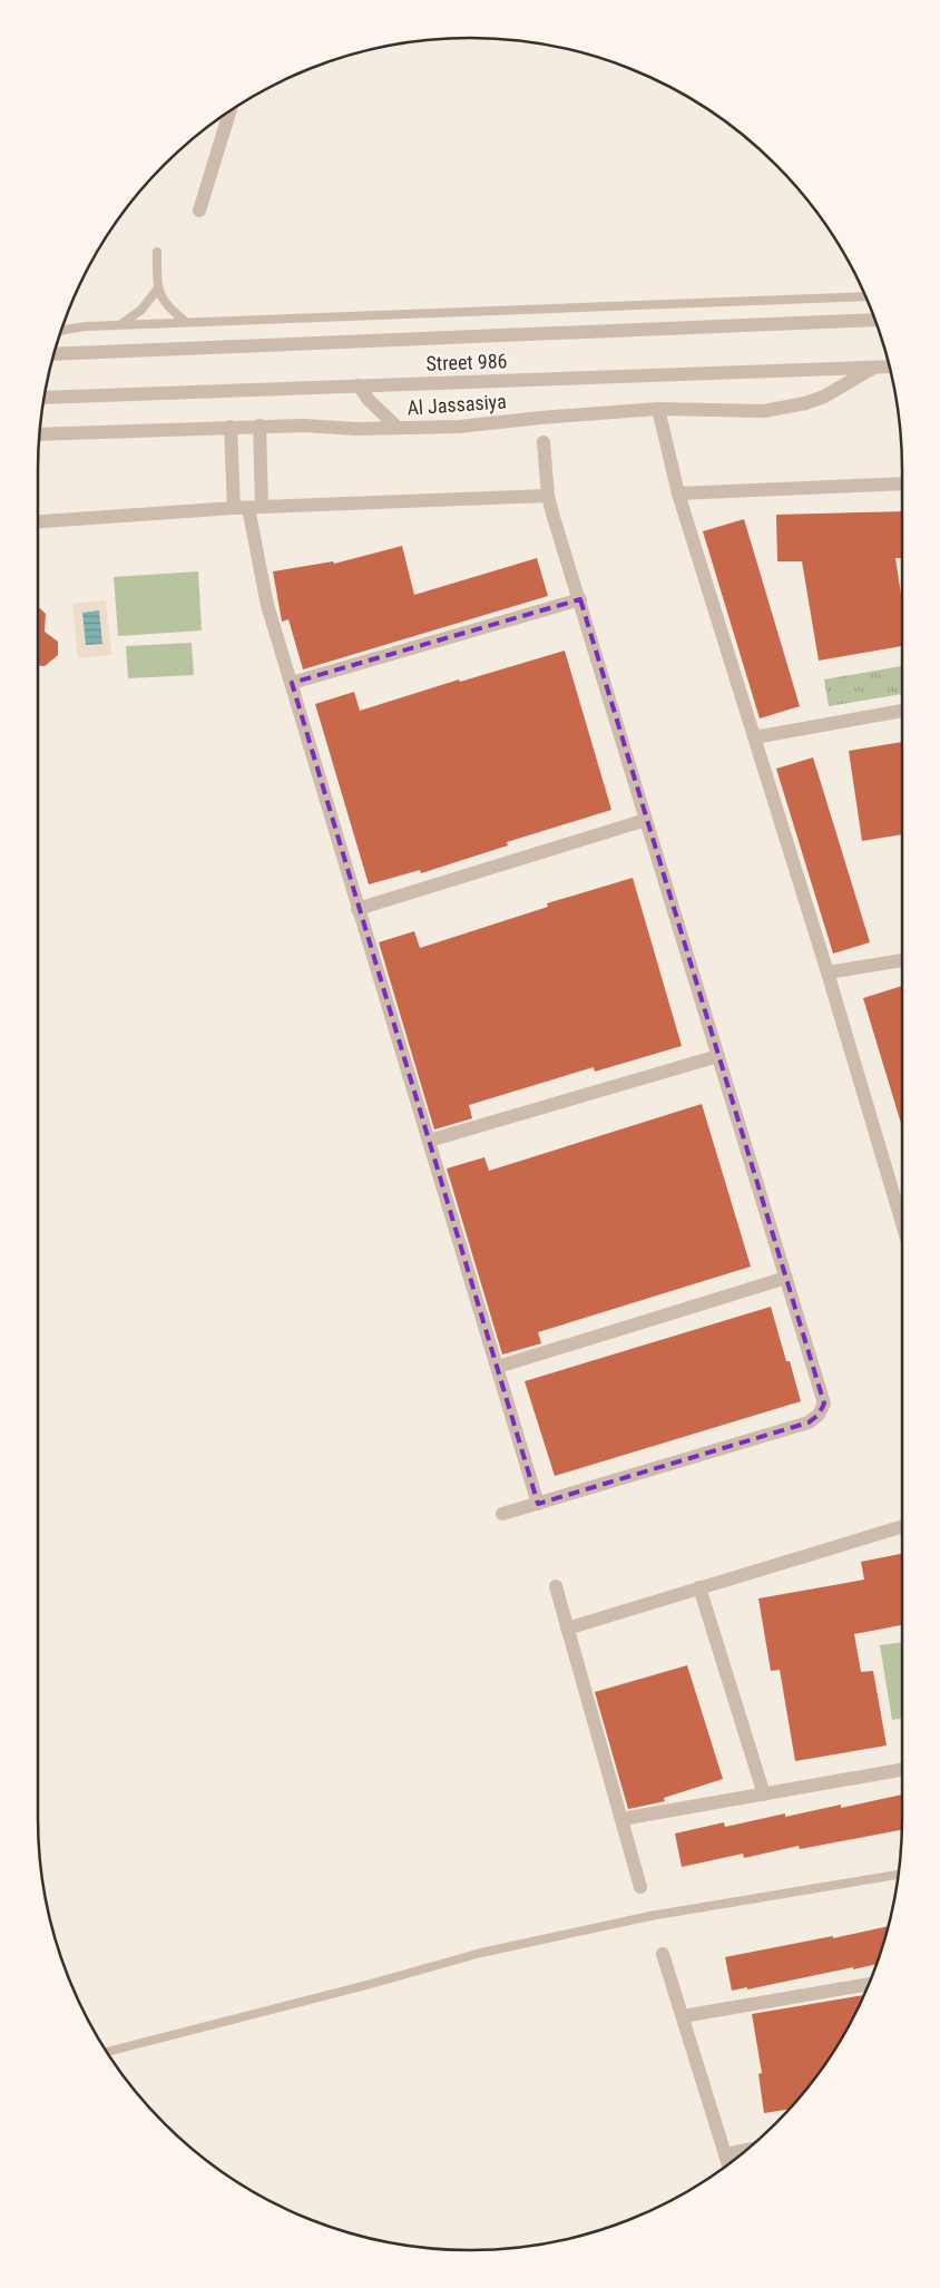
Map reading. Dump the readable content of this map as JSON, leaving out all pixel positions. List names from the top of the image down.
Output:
{
  "streets": {
    "street": ["Street 986", "Al Jassasiya"]
  },
  "crossings": [
    ["Street 986", "Al Jassasiya"]
  ]
}
